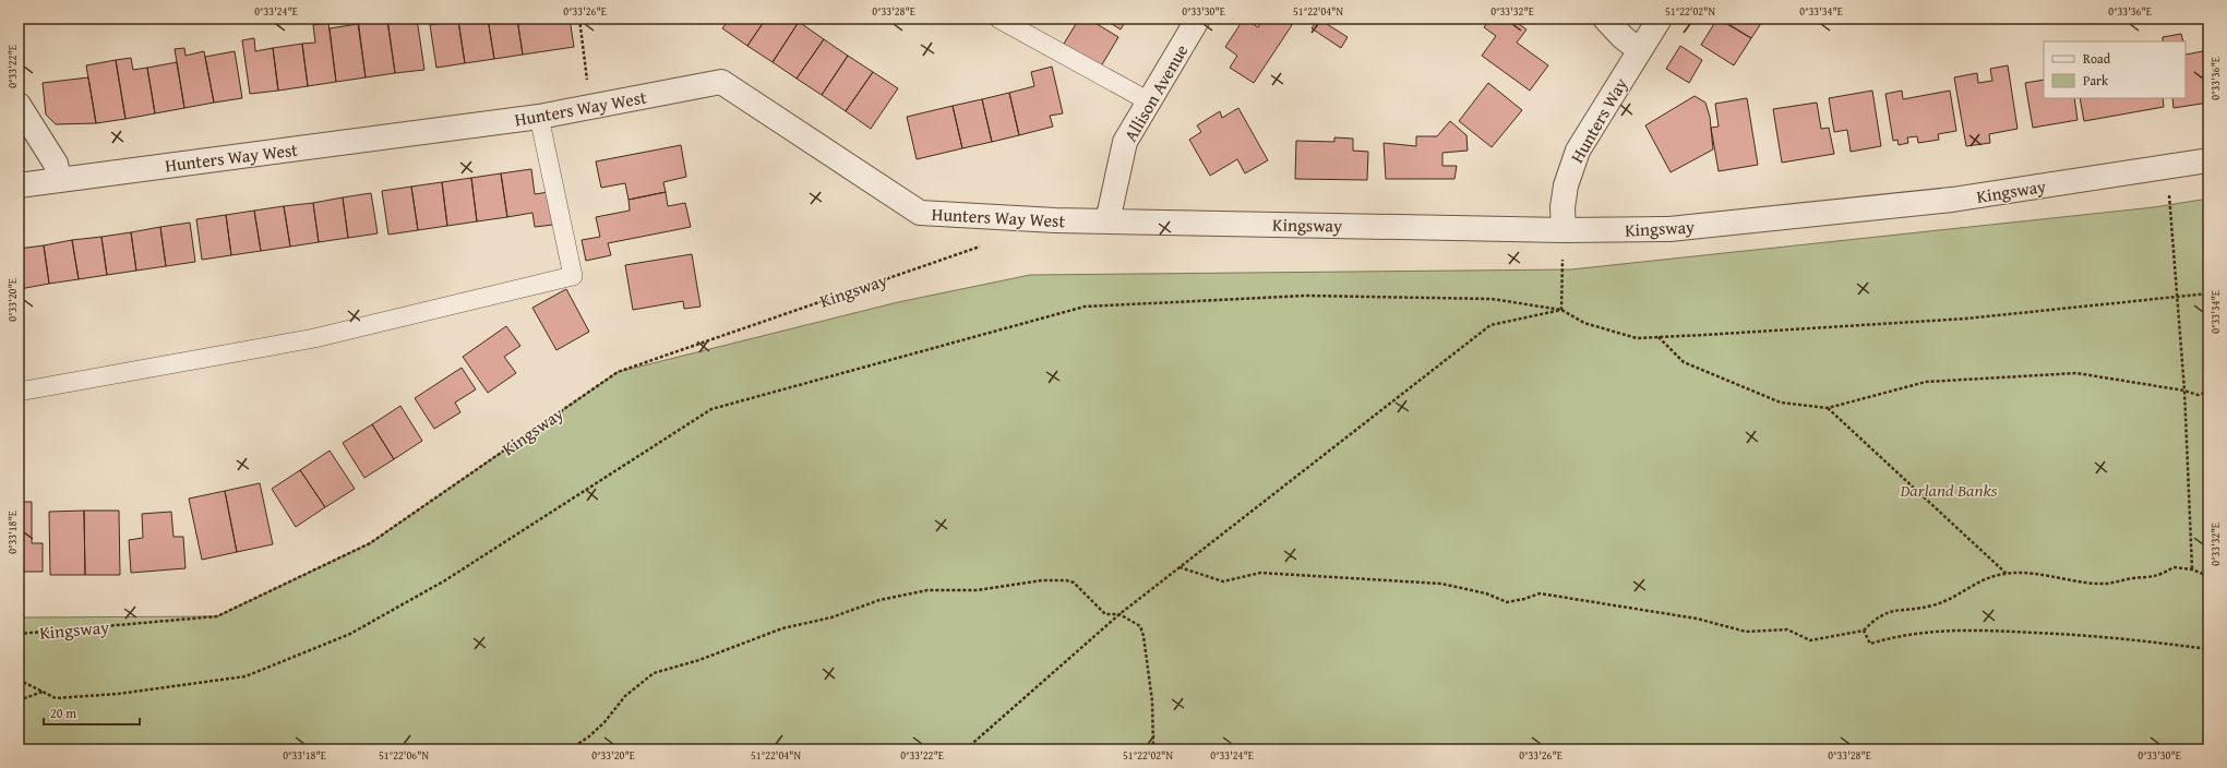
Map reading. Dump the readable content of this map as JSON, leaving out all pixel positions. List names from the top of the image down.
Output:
{
  "streets": {
    "street": [
      "Allison Avenue",
      "Hunters Way West",
      "Hunters Way",
      "Kingsway"
    ]
  },
  "crossings": [
    ["Allison Avenue", "Hunters Way West"],
    ["Allison Avenue", "Kingsway"],
    ["Hunters Way West", "Kingsway"],
    ["Hunters Way", "Kingsway"]
  ],
  "parks": ["Darland Banks"],
  "legend": ["Road", "Park"],
  "scale_bar": "20 m",
  "coordinates": [
    "0°33'24\"E",
    "0°33'26\"E",
    "0°33'28\"E",
    "0°33'30\"E",
    "51°22'04\"N",
    "0°33'32\"E",
    "51°22'02\"N",
    "0°33'34\"E",
    "0°33'36\"E",
    "0°33'22\"E",
    "0°33'20\"E",
    "0°33'18\"E",
    "51°22'06\"N"
  ]
}
